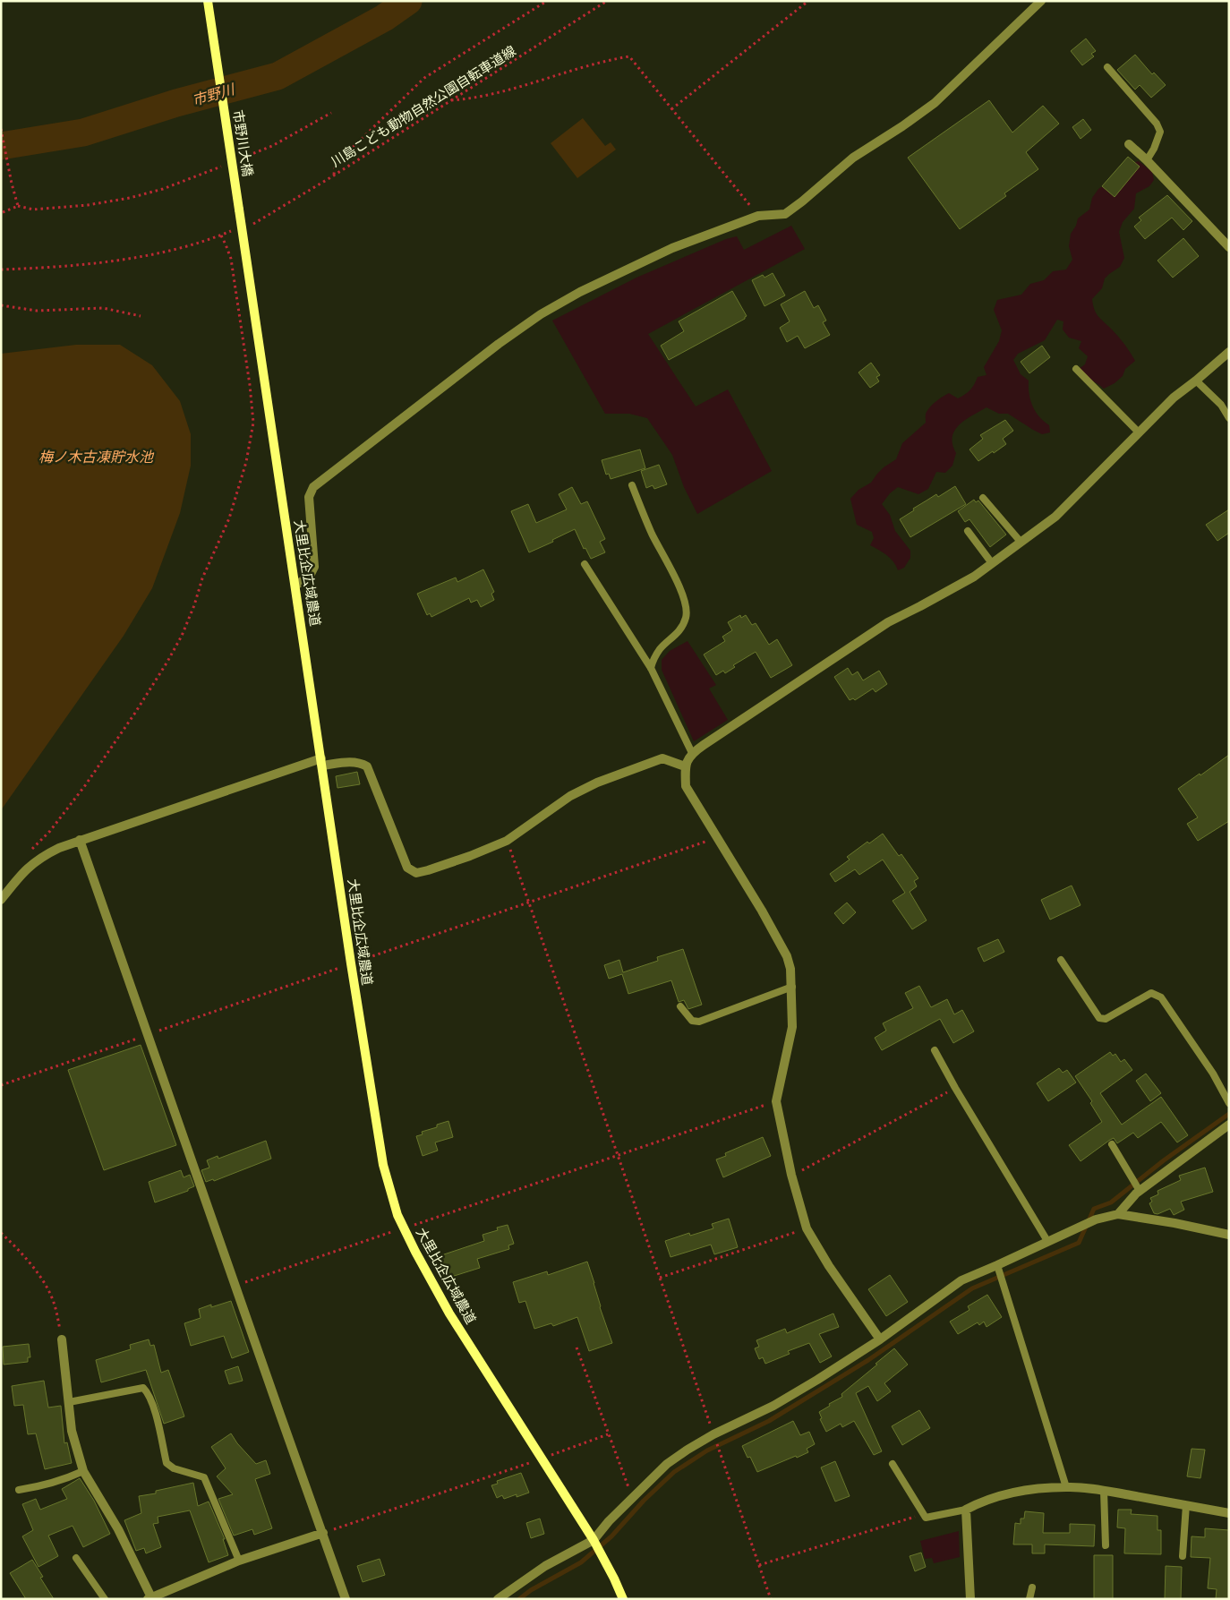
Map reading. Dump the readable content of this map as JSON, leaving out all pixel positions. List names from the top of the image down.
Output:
{
  "streets": {
    "street": ["市野川大橋", "大里比企広域農道"],
    "path": ["川島こども動物自然公園自転車道線"]
  },
  "crossings": [
    ["市野川大橋", "大里比企広域農道"]
  ],
  "water": ["市野川", "梅ノ木古凍貯水池"]
}
